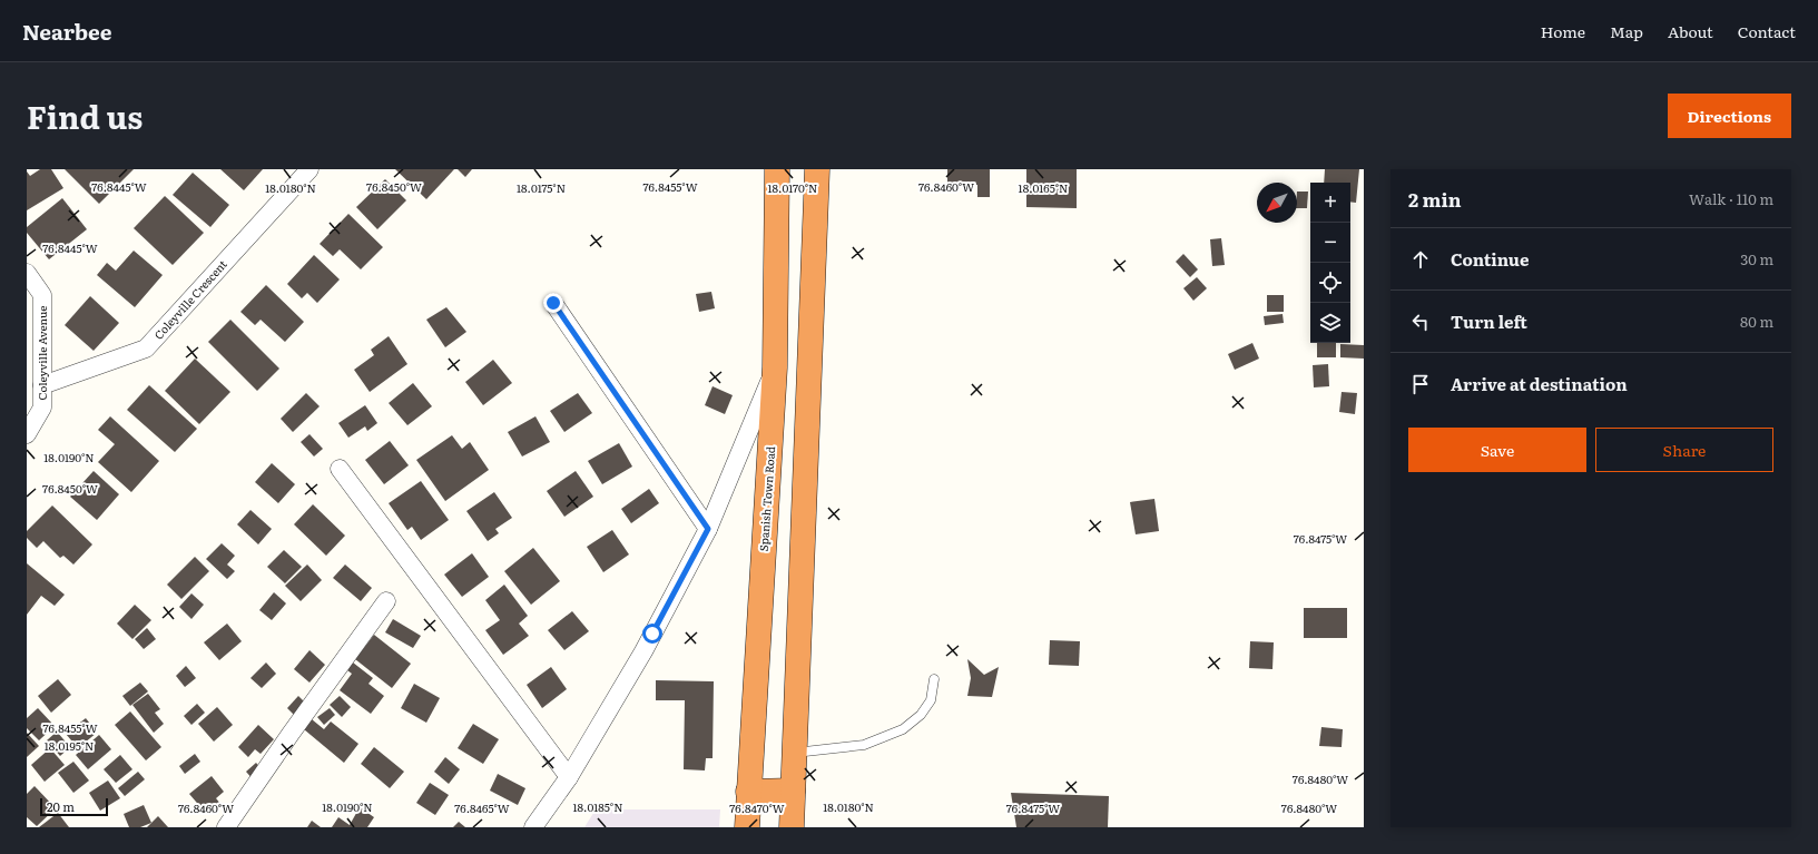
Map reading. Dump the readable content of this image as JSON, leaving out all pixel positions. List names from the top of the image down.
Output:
{
  "streets": {
    "highway": ["Spanish Town Road"],
    "street": ["Coleyville Crescent", "Coleyville Avenue"]
  },
  "crossings": [
    ["Coleyville Crescent", "Coleyville Avenue"]
  ],
  "scale_bar": "20 m",
  "north": "bottom left",
  "page": {
    "header": "Nearbee",
    "nav": [
      "Home",
      "Map",
      "About",
      "Contact"
    ],
    "title": "Find us",
    "buttons": [
      "Directions",
      ["Save", "Share"]
    ],
    "heading": ["2 min", "Walk · 110 m"],
    "map_buttons": ["+", "−"],
    "list": [
      ["Continue", "30 m"],
      ["Turn left", "80 m"],
      "Arrive at destination"
    ],
    "scale": "20 m"
  },
  "coordinates": [
    "76.8445°W",
    "76.8450°W",
    "76.8455°W",
    "76.8460°W",
    "18.0180°N",
    "18.0170°N",
    "18.0165°N",
    "18.0175°N",
    "18.0190°N",
    "76.8475°W",
    "18.0195°N",
    "76.8480°W",
    "18.0185°N",
    "76.8465°W",
    "76.8470°W"
  ]
}
